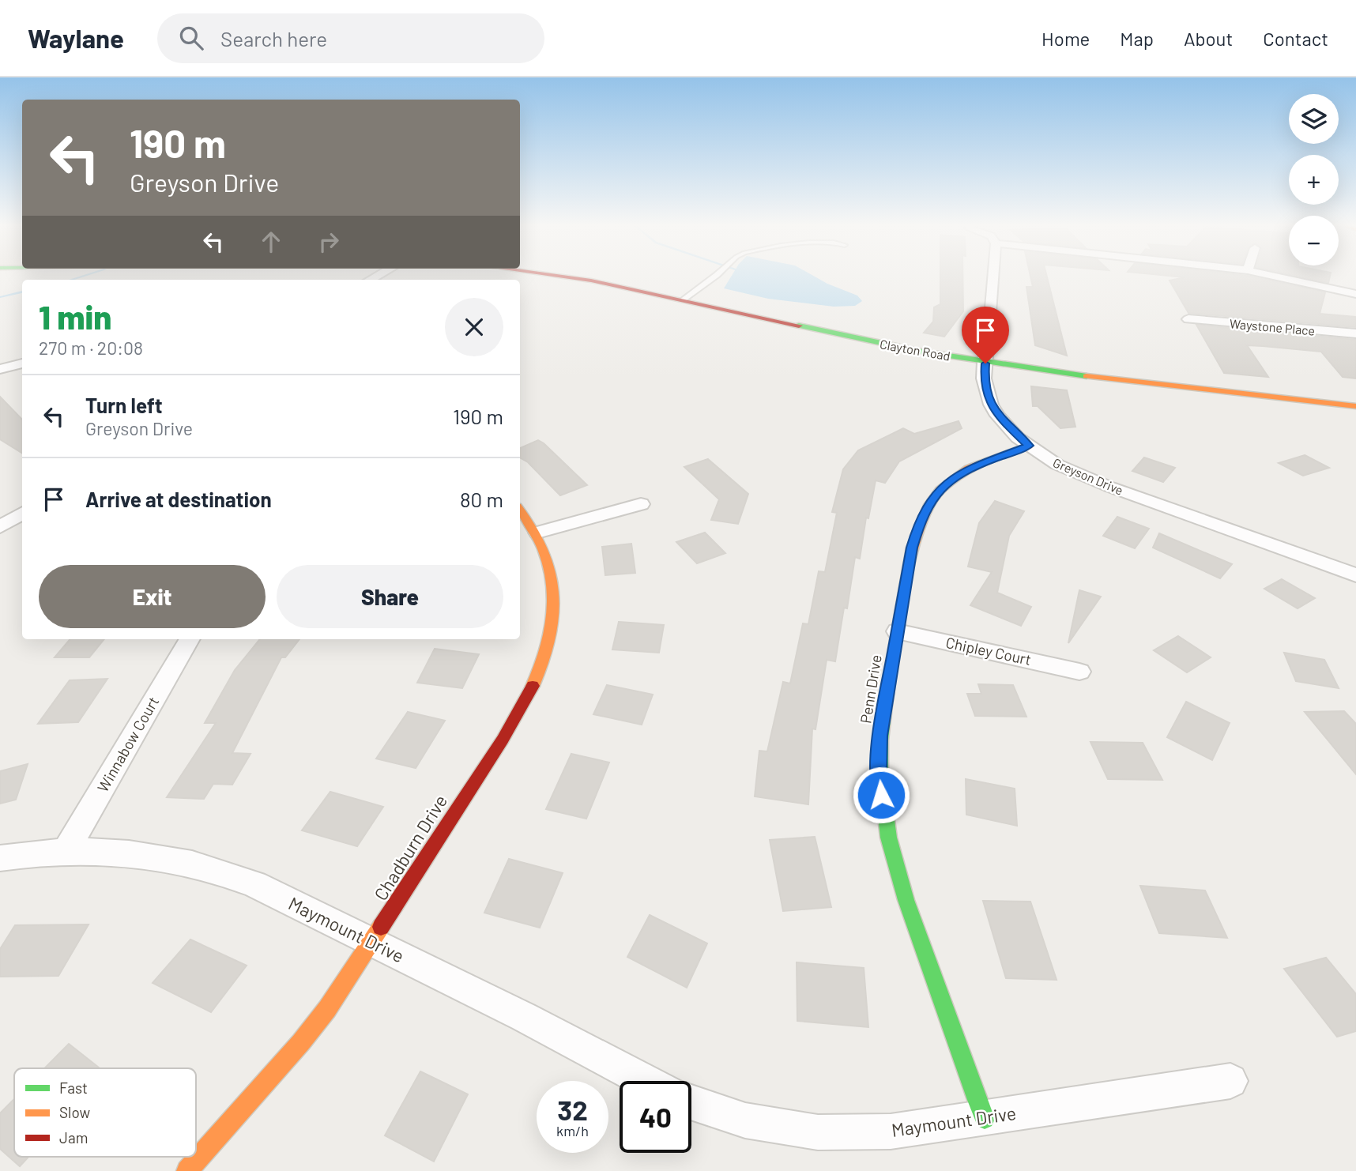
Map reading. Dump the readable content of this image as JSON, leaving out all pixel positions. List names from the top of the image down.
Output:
{
  "streets": {
    "street": [
      "Waystone Place",
      "Clayton Road",
      "Greyson Drive",
      "Chipley Court",
      "Penn Drive",
      "Winnabow Court",
      "Chadburn Drive",
      "Maymount Drive"
    ]
  },
  "crossings": [
    ["Clayton Road", "Greyson Drive"],
    ["Greyson Drive", "Penn Drive"],
    ["Chipley Court", "Penn Drive"],
    ["Penn Drive", "Maymount Drive"],
    ["Winnabow Court", "Maymount Drive"],
    ["Chadburn Drive", "Maymount Drive"]
  ],
  "legend": ["Fast", "Slow", "Jam"],
  "page": {
    "header": "Waylane",
    "search": "Search here",
    "nav": [
      "Home",
      "Map",
      "About",
      "Contact"
    ],
    "map_buttons": ["+", "−"],
    "turn": ["190 m", "Greyson Drive"],
    "heading": ["1 min", "270 m · 20:08"],
    "list": [
      {
        "name": "Turn left",
        "note": "Greyson Drive",
        "value": "190 m"
      },
      {
        "name": "Arrive at destination",
        "value": "80 m"
      }
    ],
    "buttons": ["Exit", "Share"],
    "speed": "32 km/h",
    "limit": "40"
  }
}
